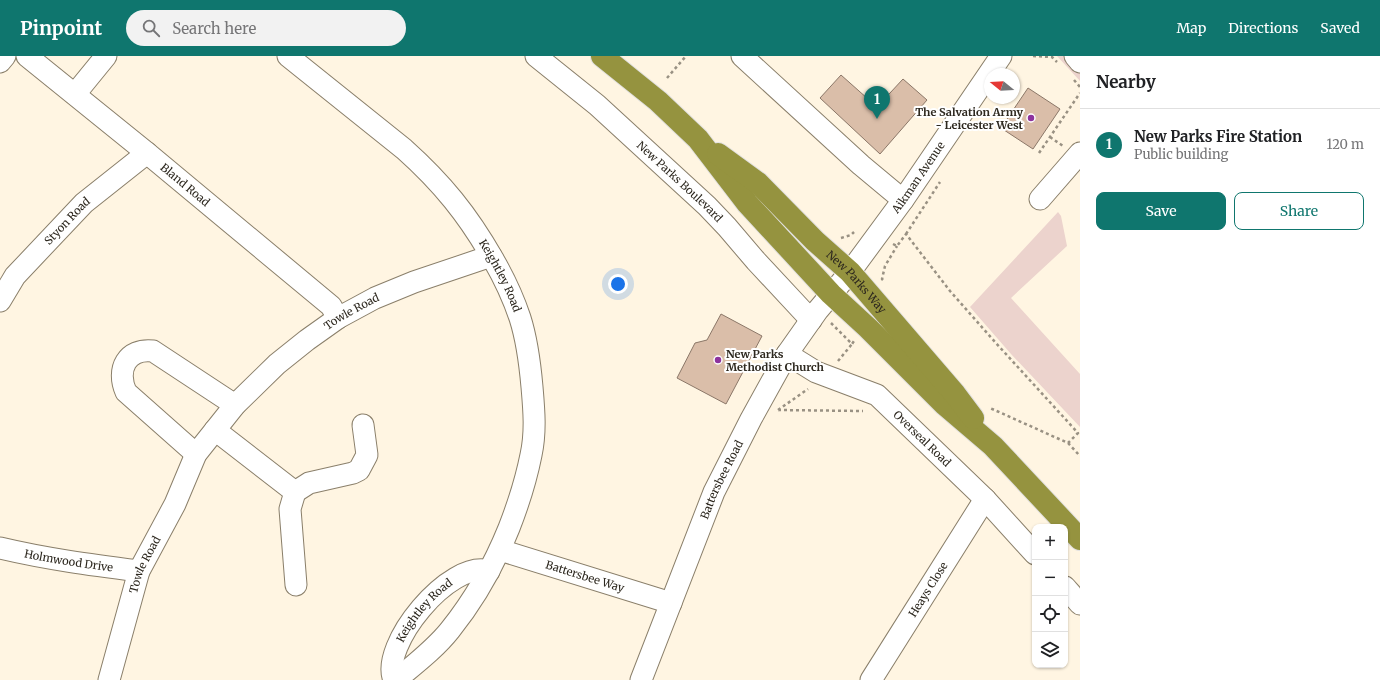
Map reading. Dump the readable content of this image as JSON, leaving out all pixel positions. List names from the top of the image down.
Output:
{
  "streets": {
    "highway": ["New Parks Way"],
    "street": [
      "Aikman Avenue",
      "New Parks Boulevard",
      "Bland Road",
      "Styon Road",
      "Keightley Road",
      "Towle Road",
      "Overseal Road",
      "Battersbee Road",
      "Holmwood Drive",
      "Battersbee Way",
      "Heays Close"
    ]
  },
  "crossings": [
    ["Aikman Avenue", "New Parks Boulevard"],
    ["Aikman Avenue", "New Parks Way"],
    ["Aikman Avenue", "Battersbee Road"],
    ["New Parks Boulevard", "New Parks Way"],
    ["New Parks Boulevard", "Battersbee Road"],
    ["Bland Road", "Styon Road"],
    ["Bland Road", "Towle Road"],
    ["Keightley Road", "Towle Road"],
    ["Keightley Road", "Battersbee Way"],
    ["New Parks Way", "Battersbee Road"],
    ["Towle Road", "Holmwood Drive"],
    ["Overseal Road", "Battersbee Road"],
    ["Overseal Road", "Heays Close"],
    ["Battersbee Road", "Battersbee Way"]
  ],
  "places": ["The Salvation Army - Leicester West", "New Parks Methodist Church"],
  "north": "left",
  "page": {
    "header": "Pinpoint",
    "search": "Search here",
    "nav": ["Map", "Directions", "Saved"],
    "heading": "Nearby",
    "pins": "1",
    "list": [
      {
        "mark": "1",
        "name": "New Parks Fire Station",
        "note": "Public building",
        "value": "120 m"
      }
    ],
    "buttons": ["Save", "Share"],
    "map_buttons": ["+", "−"]
  }
}
